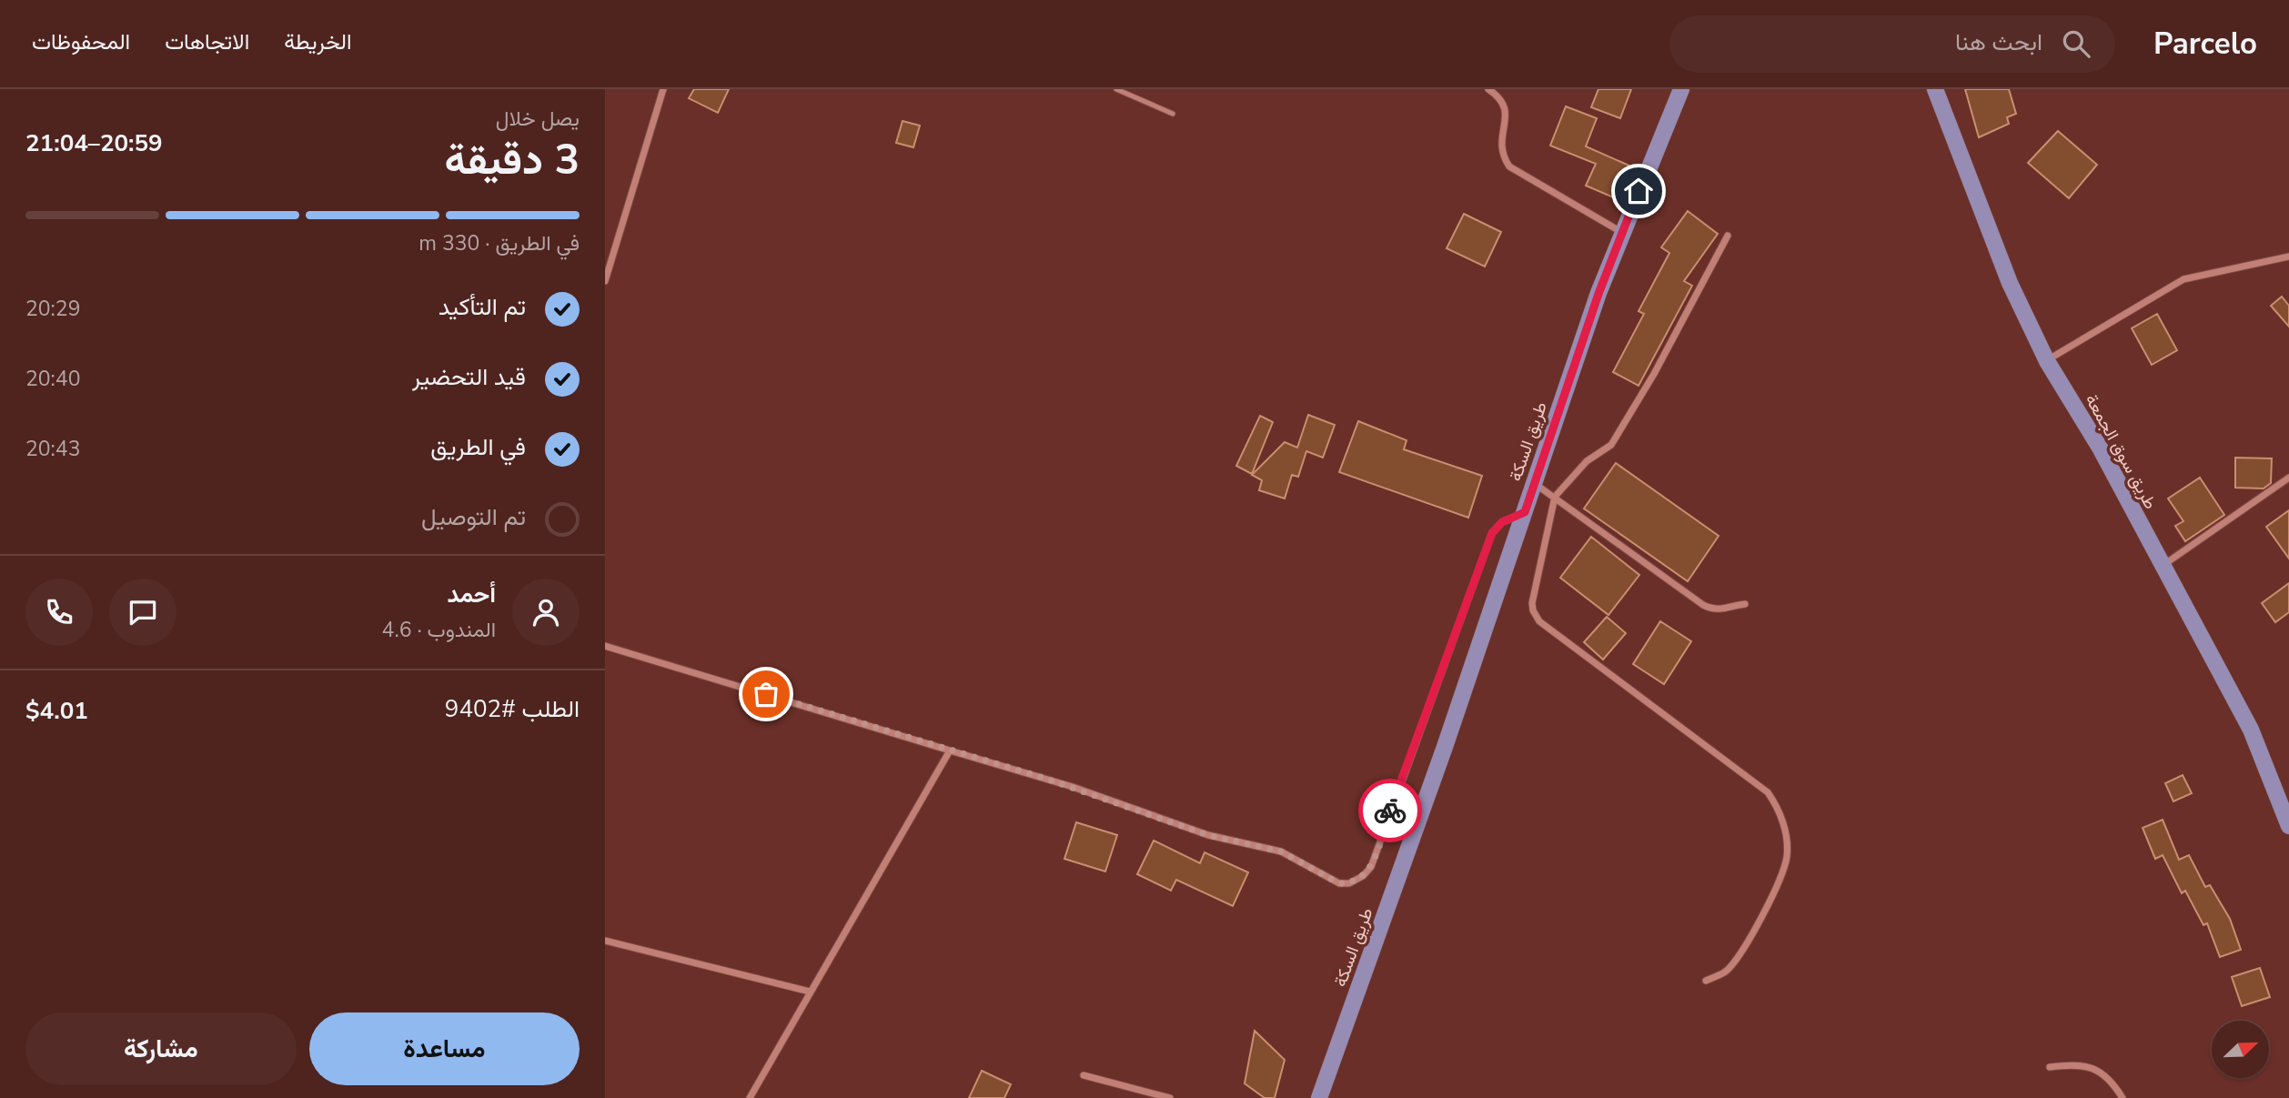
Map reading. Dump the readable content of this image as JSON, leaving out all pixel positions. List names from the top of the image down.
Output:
{
  "streets": {
    "main road": ["طريق السكة", "طريق سوق الجمعة"]
  },
  "north": "top right",
  "page": {
    "header": "Parcelo",
    "search": "ابحث هنا",
    "nav": ["الخريطة", "الاتجاهات", "المحفوظات"],
    "heading": ["3 دقيقة", "يصل خلال", "20:59–21:04"],
    "panel": [
      "أحمد",
      "المندوب · 4.6",
      "الطلب #9402",
      "$4.01"
    ],
    "bar": "في الطريق · 330 m",
    "list": [
      ["تم التأكيد", "20:29"],
      ["قيد التحضير", "20:40"],
      ["في الطريق", "20:43"],
      "تم التوصيل"
    ],
    "buttons": ["مساعدة", "مشاركة"]
  }
}
